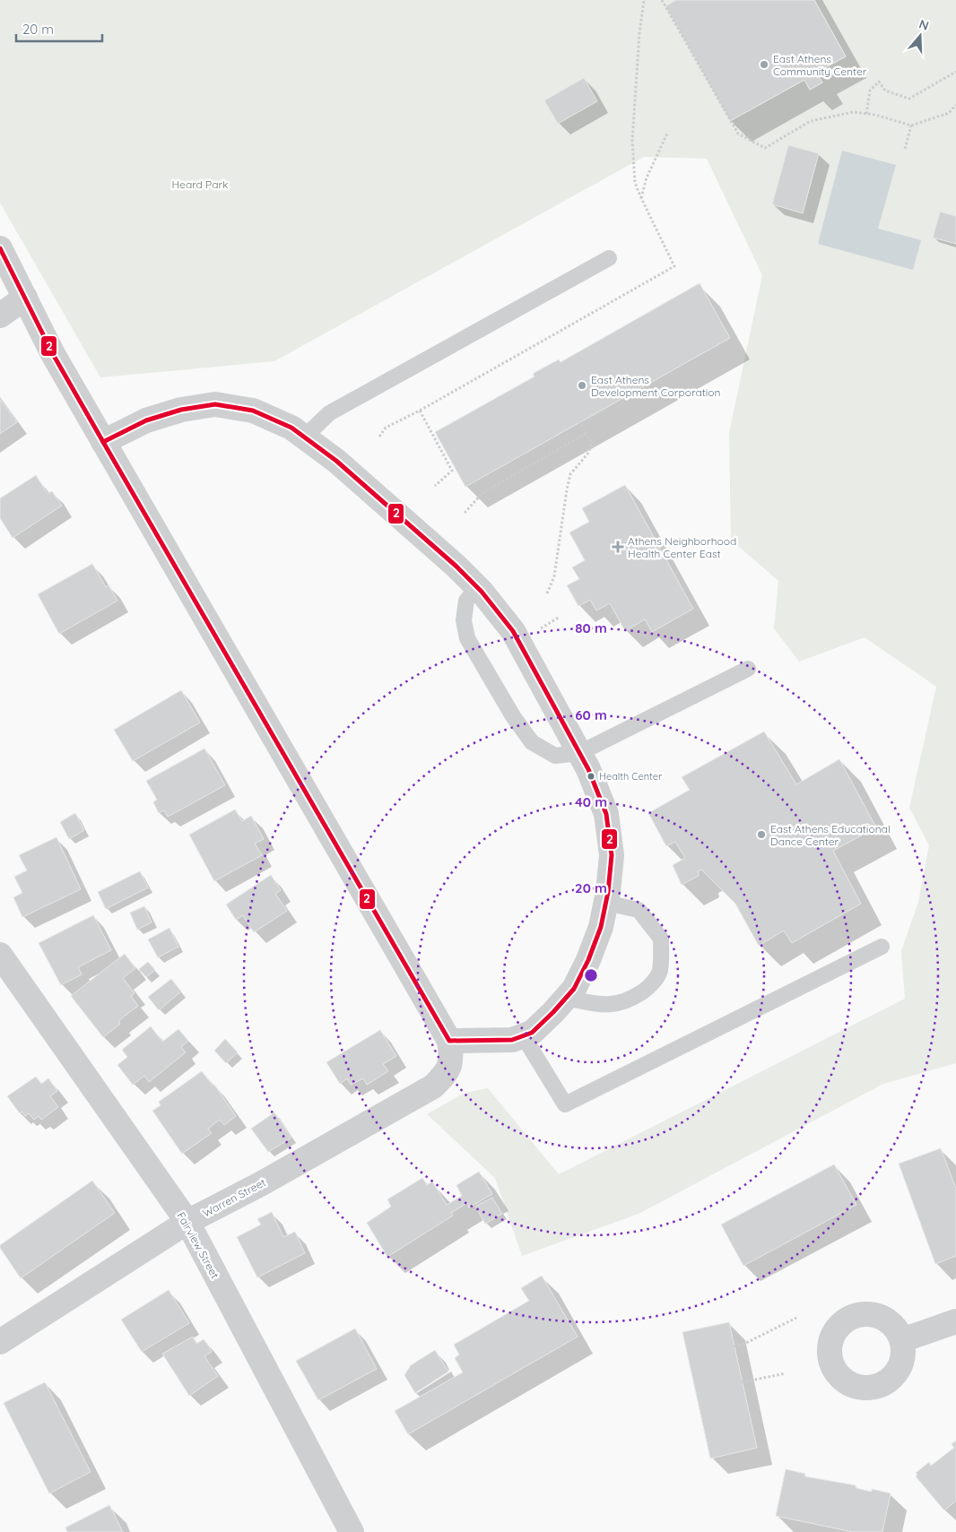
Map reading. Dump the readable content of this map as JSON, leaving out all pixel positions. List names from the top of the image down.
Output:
{
  "streets": {
    "street": ["Warren Street", "Fairview Street"]
  },
  "crossings": [
    ["Warren Street", "Fairview Street"]
  ],
  "parks": ["Heard Park"],
  "places": {
    "other": [
      "East Athens Community Center",
      "East Athens Development Corporation",
      "Health Center",
      "East Athens Educational Dance Center"
    ],
    "health": ["Athens Neighborhood Health Center East"]
  },
  "lines": ["transit line 2"],
  "scale_bar": "20 m",
  "north": "top",
  "rings": [
    "80 m",
    "60 m",
    "40 m",
    "20 m"
  ]
}
